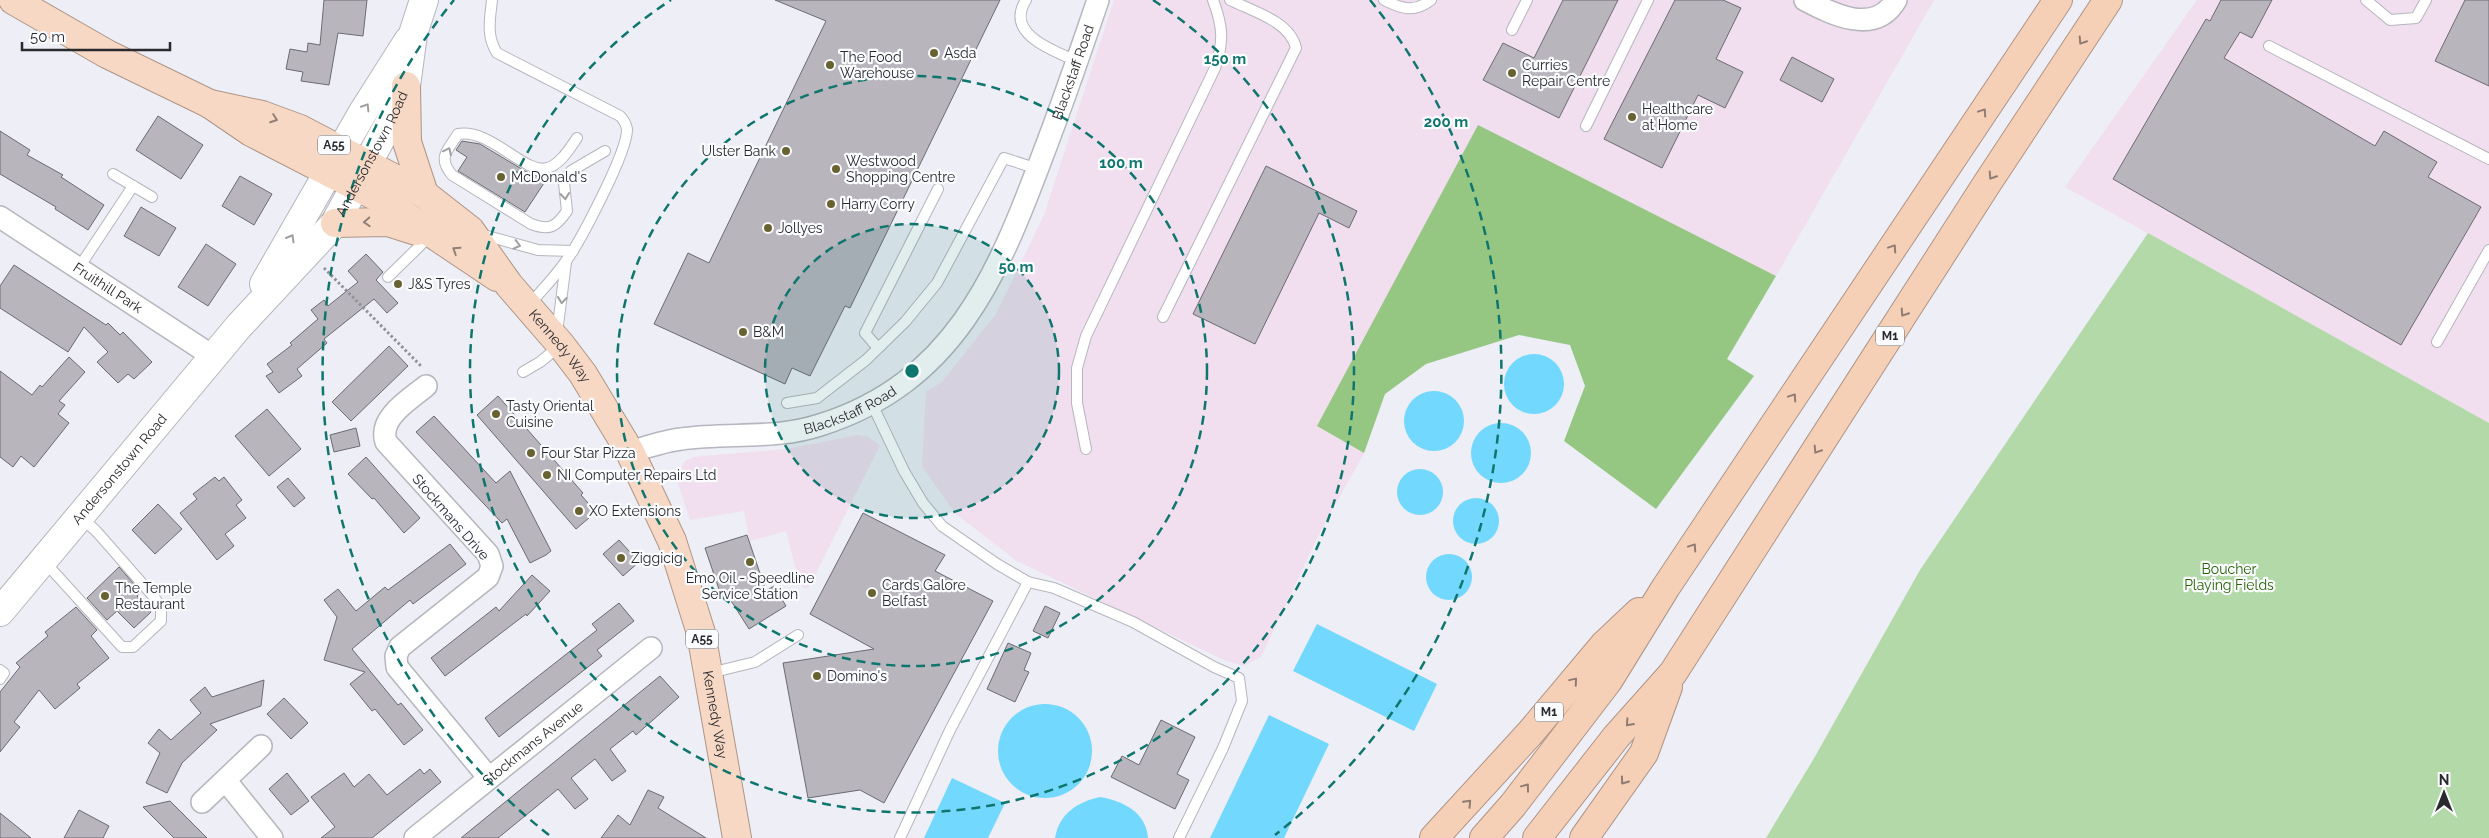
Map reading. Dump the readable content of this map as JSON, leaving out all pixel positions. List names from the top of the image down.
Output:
{
  "streets": {
    "highway": ["A55", "M1", "Kennedy Way"],
    "main road": ["Andersonstown Road"],
    "street": [
      "Blackstaff Road",
      "Fruithill Park",
      "Stockmans Drive",
      "Stockmans Avenue"
    ]
  },
  "crossings": [
    ["Blackstaff Road", "Kennedy Way"],
    ["Andersonstown Road", "Fruithill Park"],
    ["Andersonstown Road", "Kennedy Way"],
    ["Stockmans Drive", "Stockmans Avenue"]
  ],
  "parks": ["Boucher Playing Fields"],
  "places": [
    "Asda",
    "The Food Warehouse",
    "Curries Repair Centre",
    "Healthcare at Home",
    "Ulster Bank",
    "Westwood Shopping Centre",
    "McDonald's",
    "Harry Corry",
    "Jollyes",
    "J&S Tyres",
    "B&M",
    "Tasty Oriental Cuisine",
    "Four Star Pizza",
    "NI Computer Repairs Ltd",
    "XO Extensions",
    "Ziggicig",
    "Emo Oil - Speedline Service Station",
    "Cards Galore Belfast",
    "The Temple Restaurant",
    "Domino's"
  ],
  "scale_bar": "50 m",
  "north": "top",
  "rings": [
    "150 m",
    "200 m",
    "100 m",
    "50 m"
  ]
}
